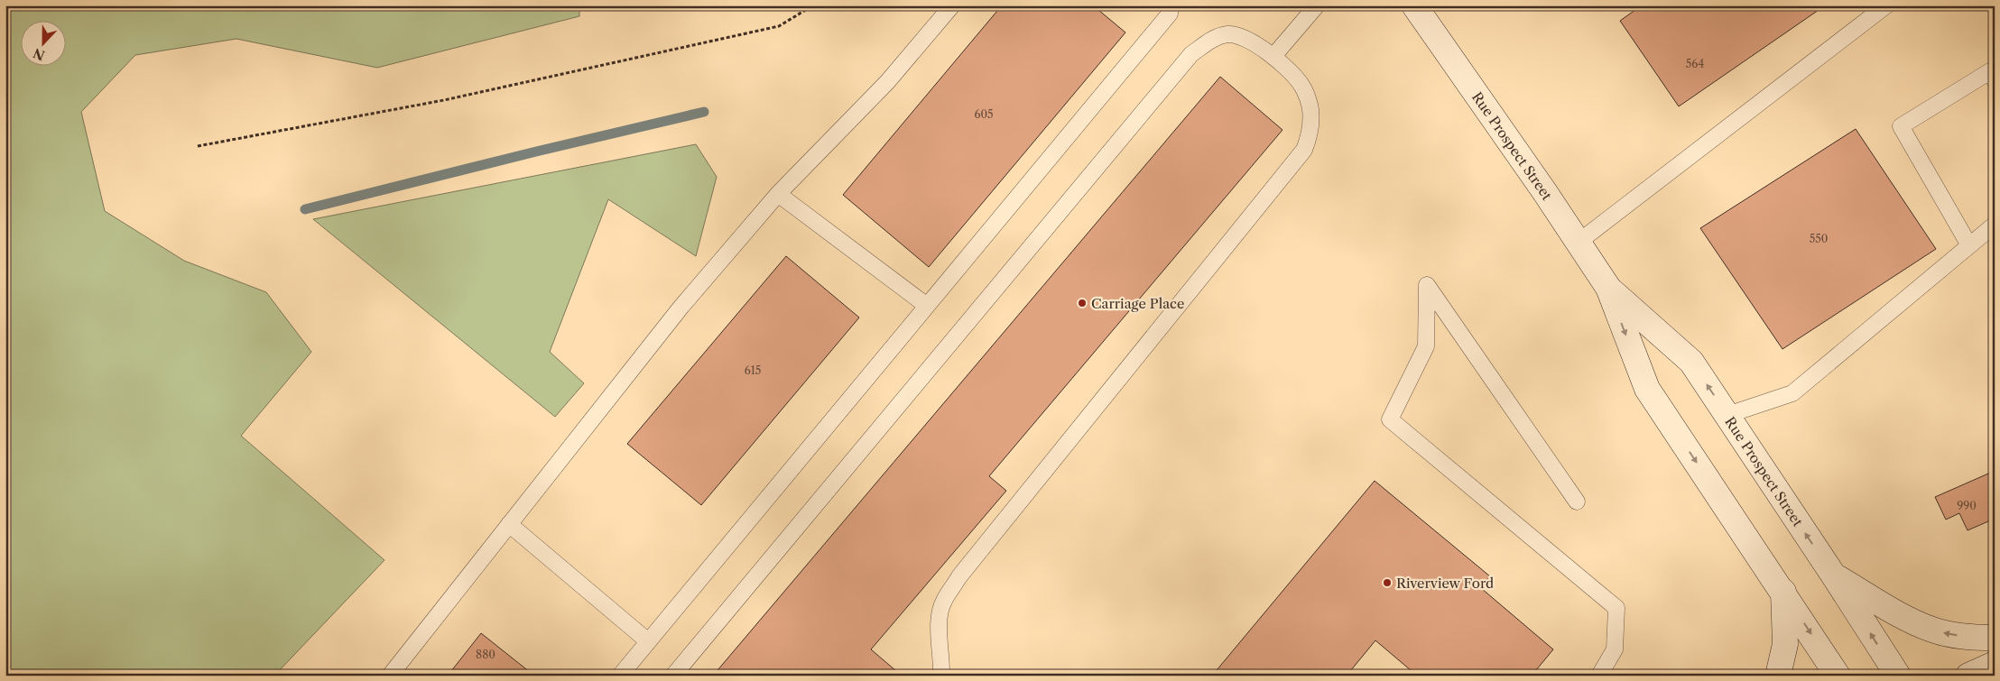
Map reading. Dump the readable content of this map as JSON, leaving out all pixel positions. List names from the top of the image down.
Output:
{
  "streets": {
    "main road": ["Rue Prospect Street"]
  },
  "places": ["Carriage Place", "Riverview Ford"],
  "house_numbers": [
    "564",
    "605",
    "550",
    "615",
    "990",
    "880"
  ],
  "north": "bottom"
}
